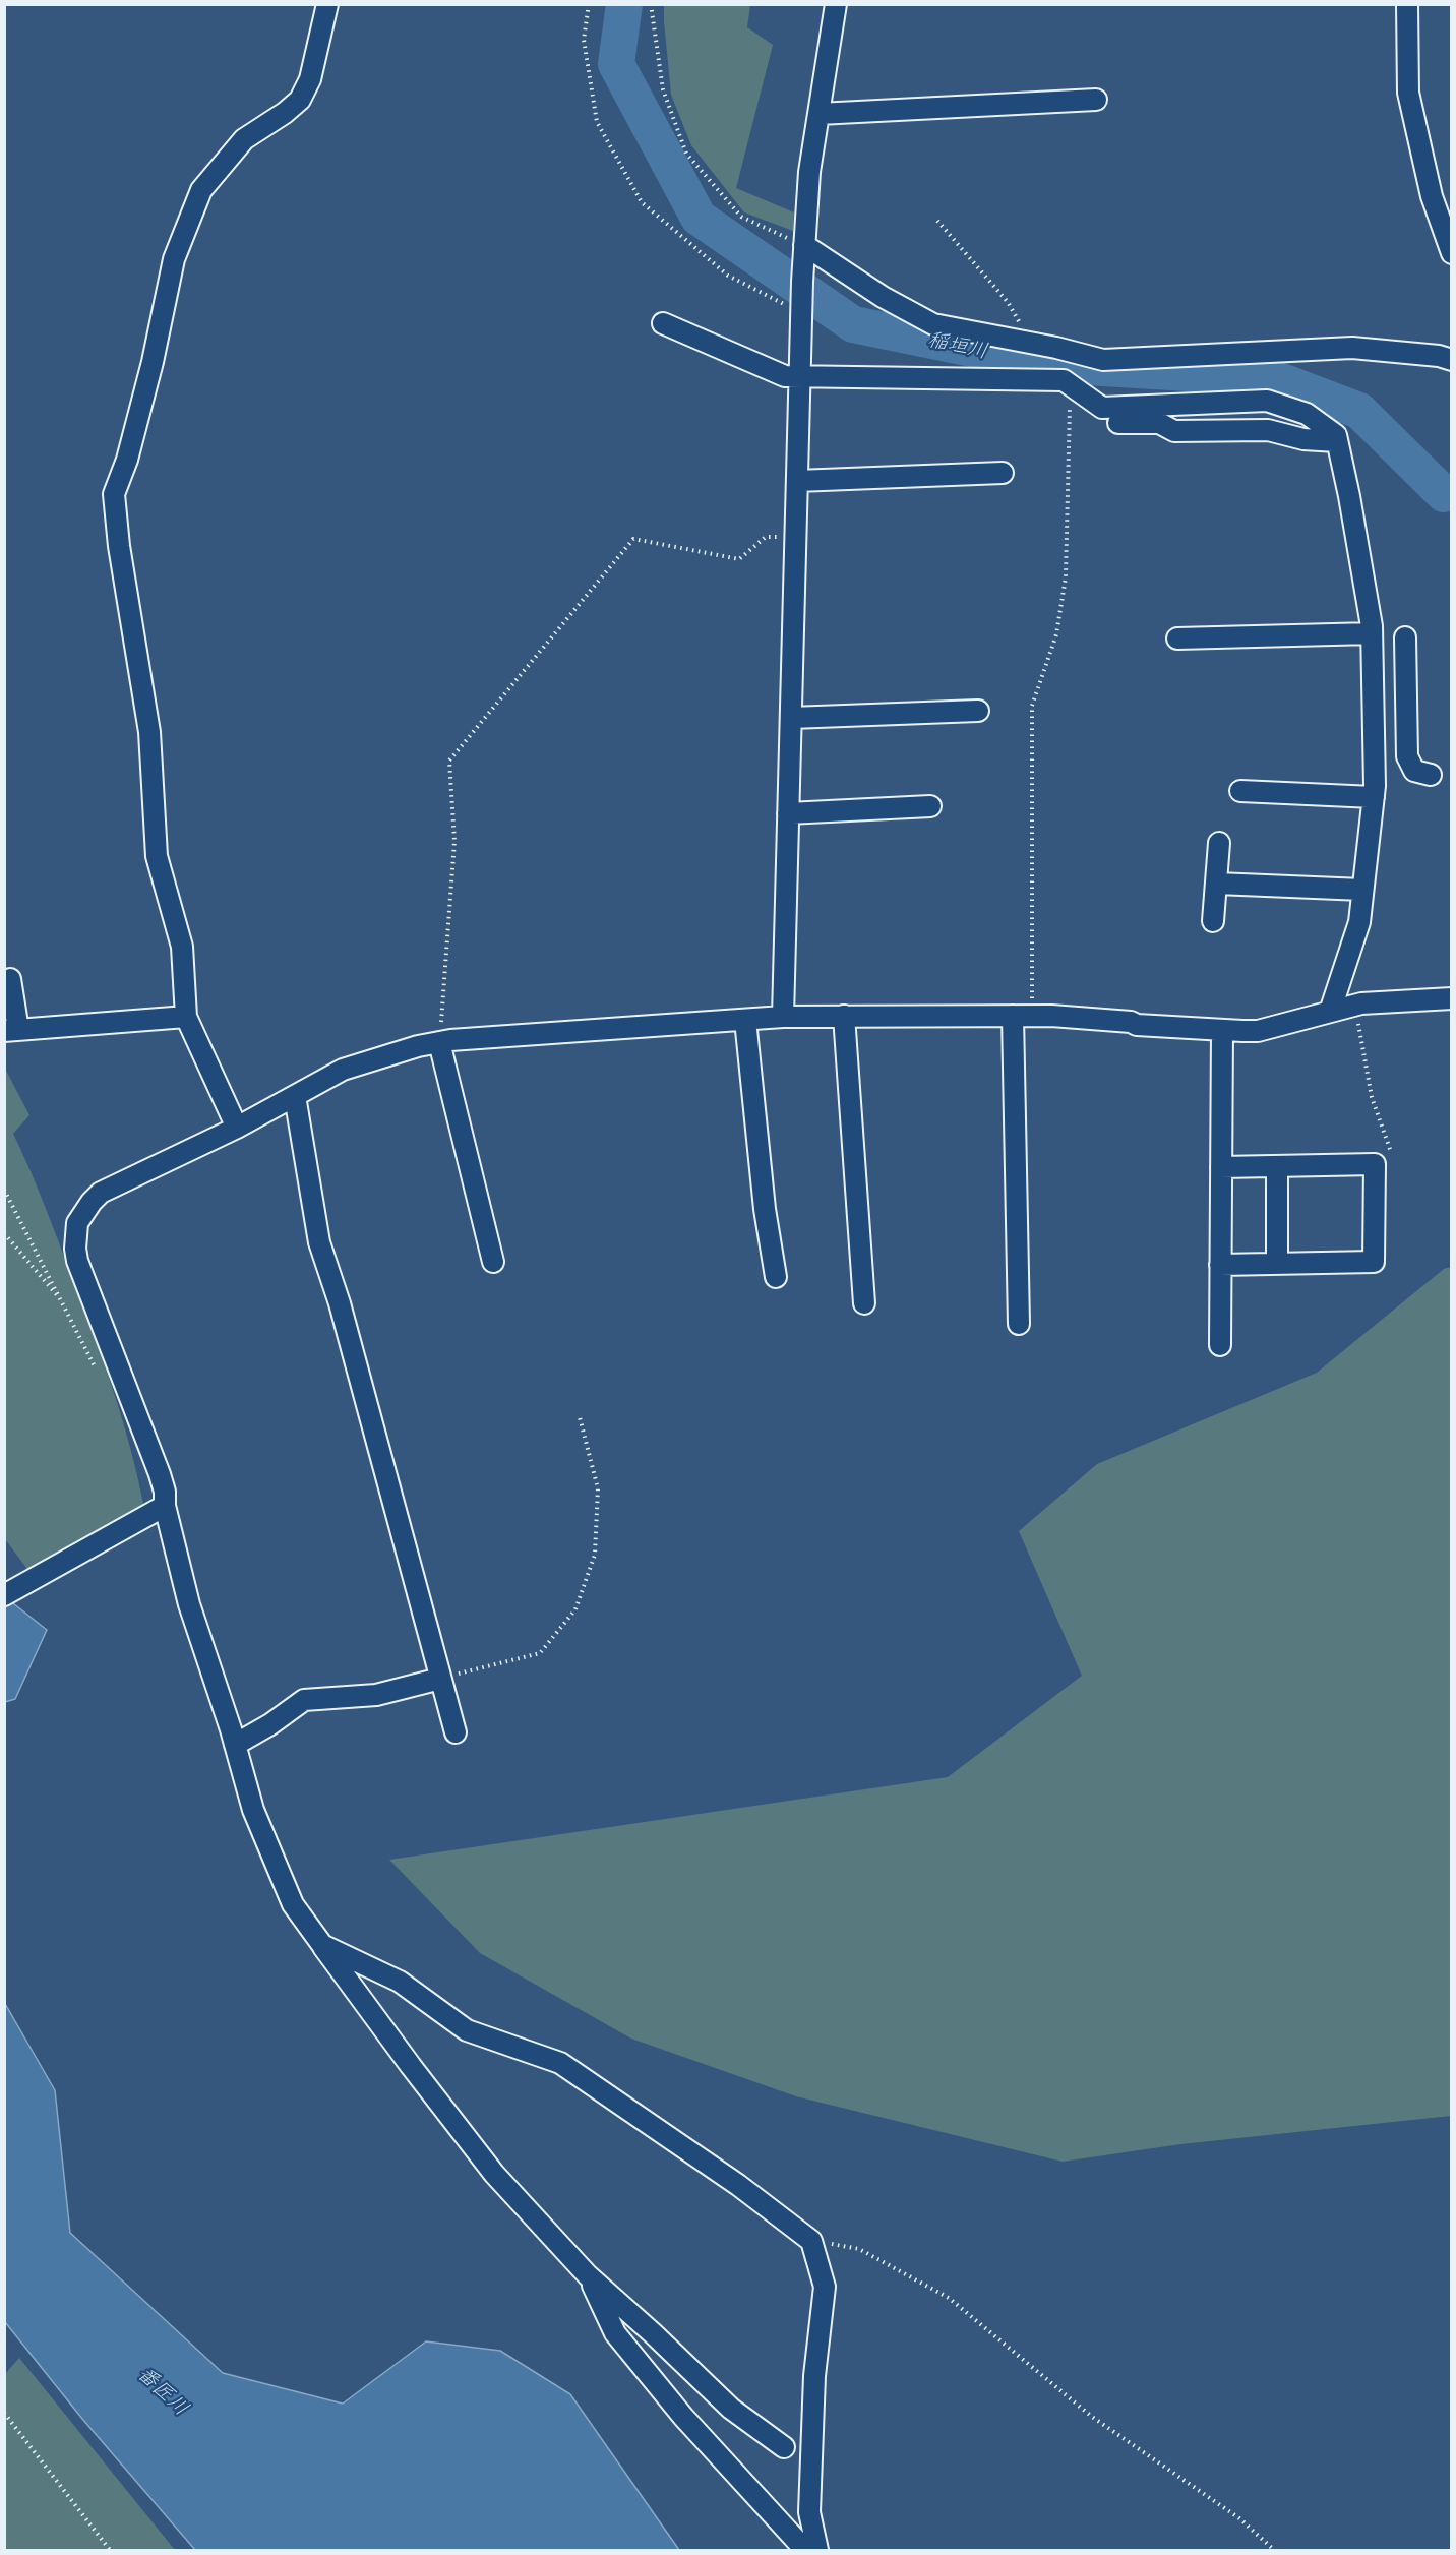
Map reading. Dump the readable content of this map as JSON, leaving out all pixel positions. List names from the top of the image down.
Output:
{
  "water": ["稲垣川", "番匠川"]
}
